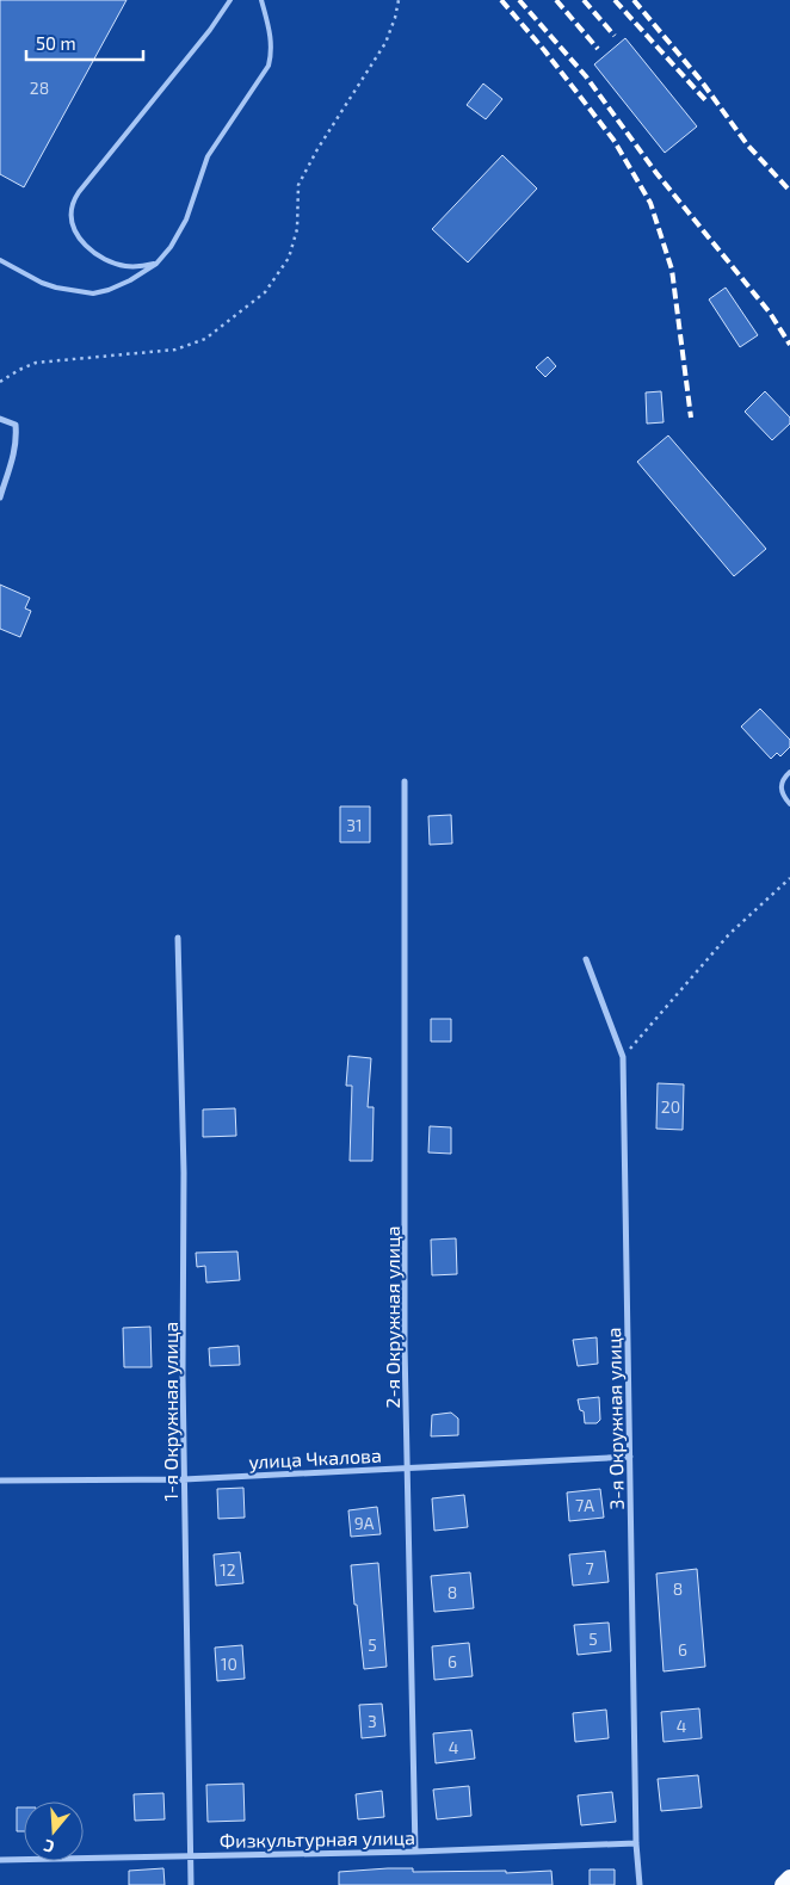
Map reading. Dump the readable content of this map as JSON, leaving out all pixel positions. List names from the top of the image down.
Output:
{
  "streets": {
    "street": [
      "2-я Окружная улица",
      "1-я Окружная улица",
      "3-я Окружная улица",
      "улица Чкалова",
      "Физкультурная улица"
    ]
  },
  "crossings": [
    ["2-я Окружная улица", "улица Чкалова"],
    ["2-я Окружная улица", "Физкультурная улица"],
    ["1-я Окружная улица", "улица Чкалова"],
    ["1-я Окружная улица", "Физкультурная улица"],
    ["3-я Окружная улица", "улица Чкалова"],
    ["3-я Окружная улица", "Физкультурная улица"]
  ],
  "house_numbers": [
    "28",
    "31",
    "20",
    "7А",
    "9А",
    "7",
    "12",
    "8",
    "8",
    "5",
    "5",
    "6",
    "6",
    "10",
    "3",
    "4",
    "4"
  ],
  "scale_bar": "50 m",
  "north": "bottom"
}
